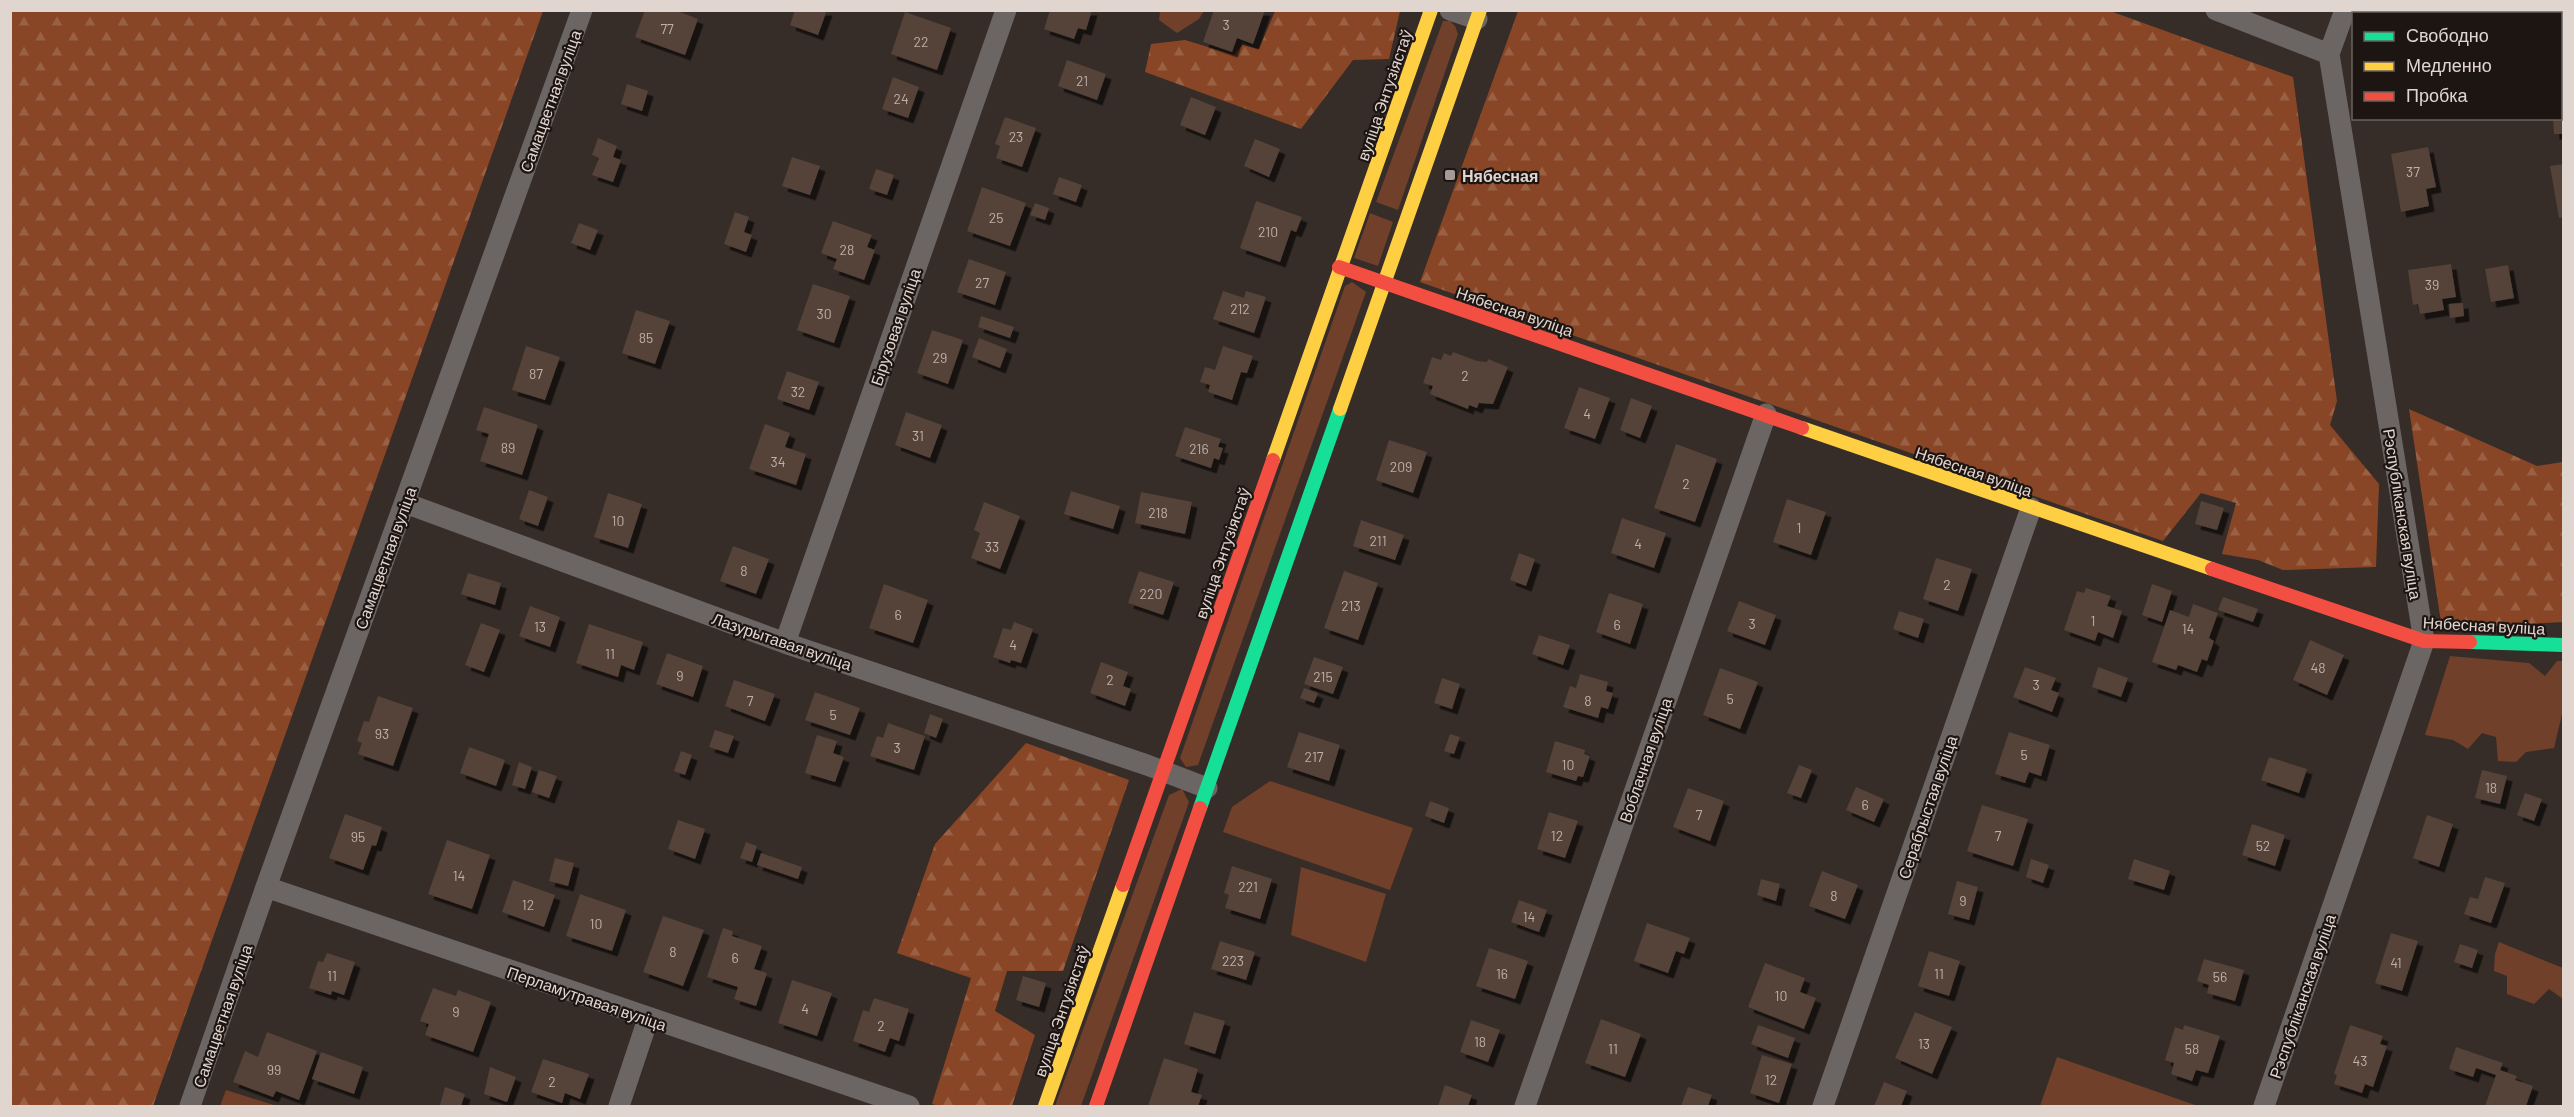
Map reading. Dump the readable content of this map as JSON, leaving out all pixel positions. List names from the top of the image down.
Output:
{
  "streets": {
    "street": [
      "вуліца Энтузіястаў",
      "Самацветная вуліца",
      "Нябесная вуліца",
      "Бірузовая вуліца",
      "Рэспубліканская вуліца",
      "Лазурытавая вуліца",
      "Воблачная вуліца",
      "Серабрыстая вуліца",
      "Перламутравая вуліца"
    ]
  },
  "crossings": [
    ["вуліца Энтузіястаў", "Нябесная вуліца"],
    ["вуліца Энтузіястаў", "Лазурытавая вуліца"],
    ["Самацветная вуліца", "Лазурытавая вуліца"],
    ["Самацветная вуліца", "Перламутравая вуліца"],
    ["Нябесная вуліца", "Рэспубліканская вуліца"],
    ["Нябесная вуліца", "Воблачная вуліца"],
    ["Нябесная вуліца", "Серабрыстая вуліца"],
    ["Бірузовая вуліца", "Лазурытавая вуліца"]
  ],
  "places": {
    "transit": ["Нябесная"]
  },
  "house_numbers": [
    "3",
    "77",
    "22",
    "21",
    "24",
    "23",
    "37",
    "25",
    "210",
    "28",
    "27",
    "39",
    "212",
    "30",
    "85",
    "29",
    "87",
    "2",
    "32",
    "4",
    "31",
    "89",
    "216",
    "34",
    "209",
    "2",
    "218",
    "10",
    "1",
    "211",
    "4",
    "33",
    "8",
    "2",
    "220",
    "213",
    "6",
    "1",
    "3",
    "6",
    "13",
    "14",
    "4",
    "11",
    "48",
    "9",
    "215",
    "2",
    "3",
    "5",
    "7",
    "8",
    "5",
    "93",
    "3",
    "5",
    "217",
    "10",
    "18",
    "6",
    "7",
    "12",
    "7",
    "95",
    "52",
    "14",
    "221",
    "8",
    "9",
    "12",
    "14",
    "10",
    "8",
    "6",
    "223",
    "41",
    "16",
    "11",
    "11",
    "56",
    "10",
    "4",
    "9",
    "2",
    "18",
    "13",
    "11",
    "58",
    "43",
    "99",
    "12",
    "2"
  ],
  "legend": ["Свободно", "Медленно", "Пробка"]
}
